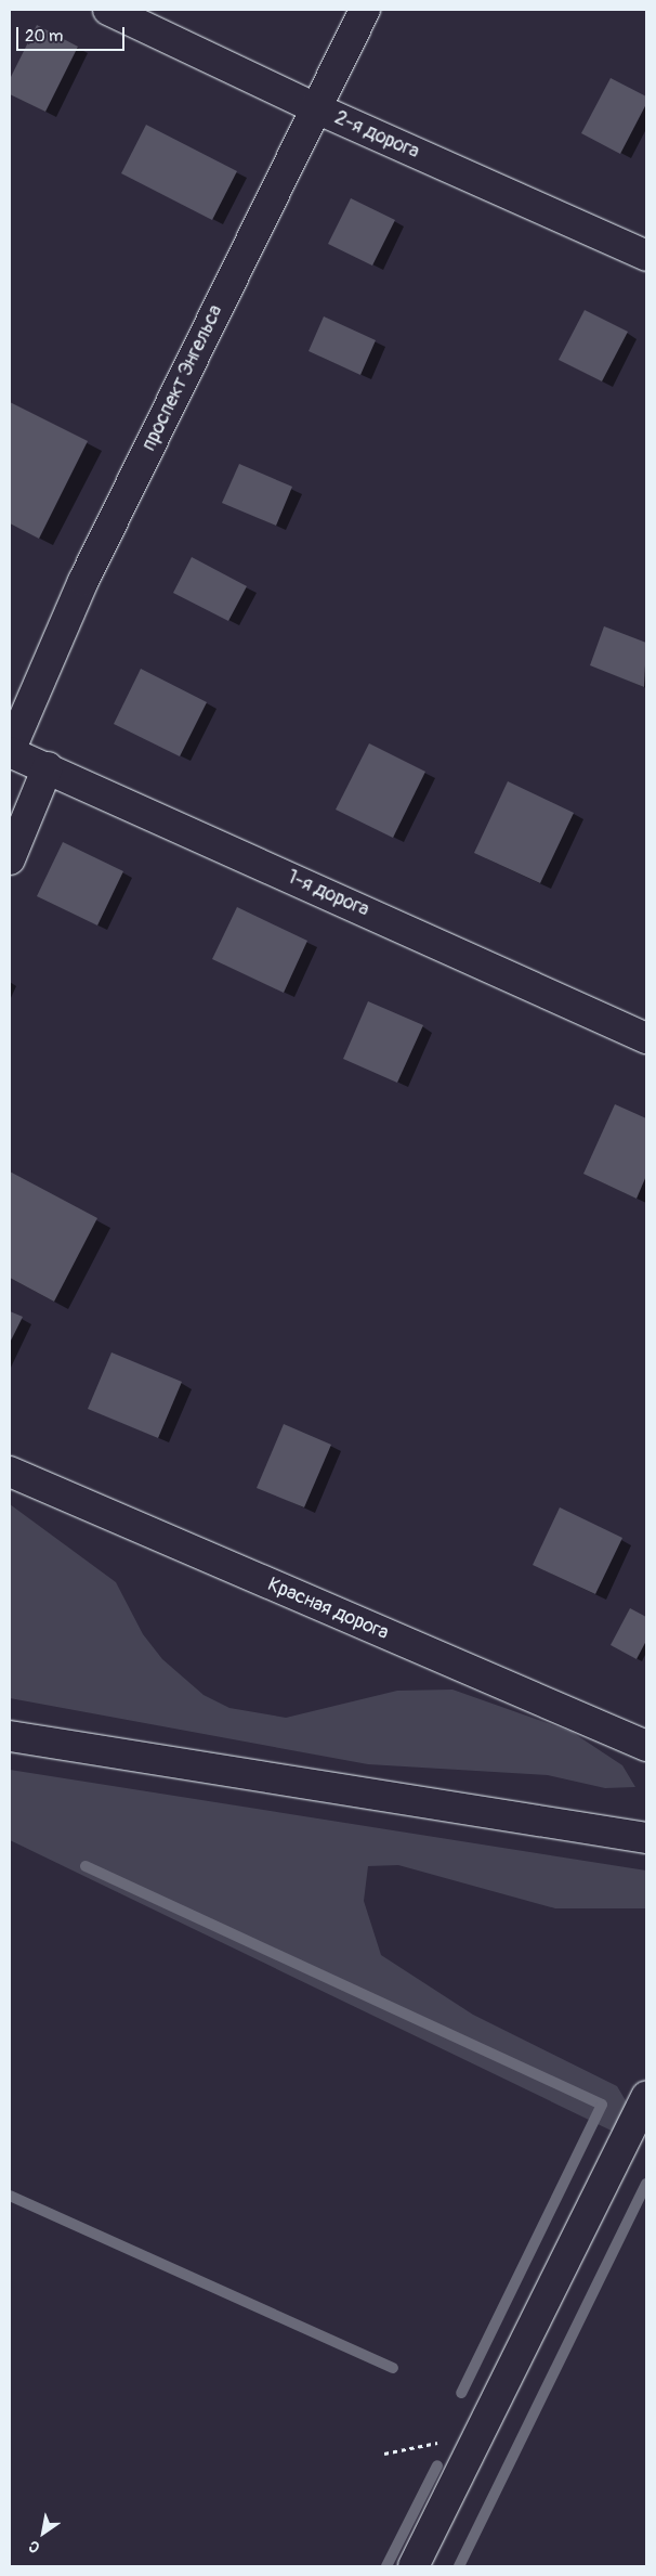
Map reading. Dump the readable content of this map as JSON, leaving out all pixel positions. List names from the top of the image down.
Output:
{
  "streets": {
    "street": [
      "2-я дорога",
      "проспект Энгельса",
      "1-я дорога",
      "Красная дорога"
    ]
  },
  "crossings": [
    ["2-я дорога", "проспект Энгельса"],
    ["проспект Энгельса", "1-я дорога"]
  ],
  "scale_bar": "20 m",
  "north": "bottom left"
}
